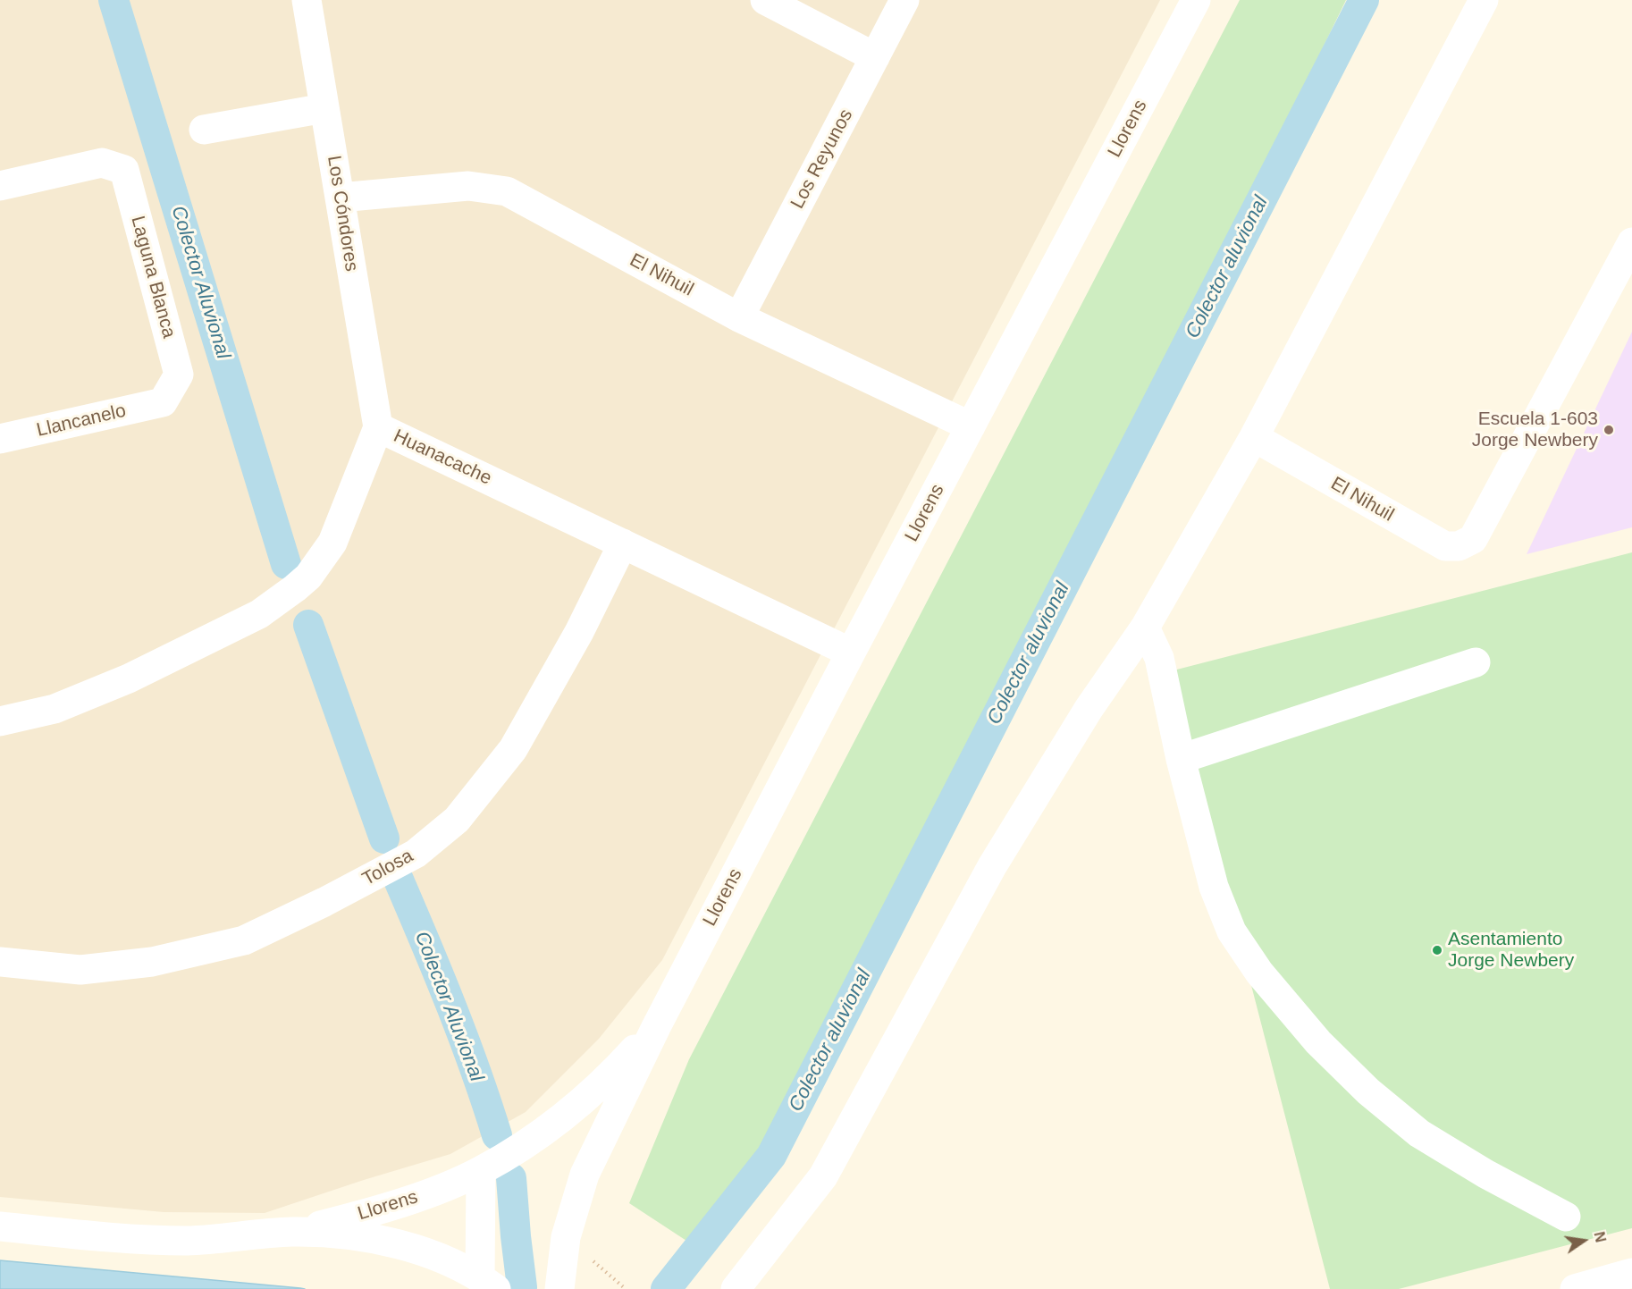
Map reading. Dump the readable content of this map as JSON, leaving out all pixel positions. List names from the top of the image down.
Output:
{
  "streets": {
    "street": [
      "Llorens",
      "Los Reyunos",
      "Los Cóndores",
      "El Nihuil",
      "Laguna Blanca",
      "Llancanelo",
      "Huanacache",
      "Tolosa"
    ]
  },
  "crossings": [
    ["Llorens", "El Nihuil"],
    ["Llorens", "Huanacache"],
    ["Los Reyunos", "El Nihuil"],
    ["Los Cóndores", "El Nihuil"],
    ["Los Cóndores", "Huanacache"],
    ["Laguna Blanca", "Llancanelo"],
    ["Huanacache", "Tolosa"]
  ],
  "water": ["Colector aluvional", "Colector Aluvional"],
  "places": ["Escuela 1-603 Jorge Newbery", "Asentamiento Jorge Newbery"],
  "north": "right"
}
